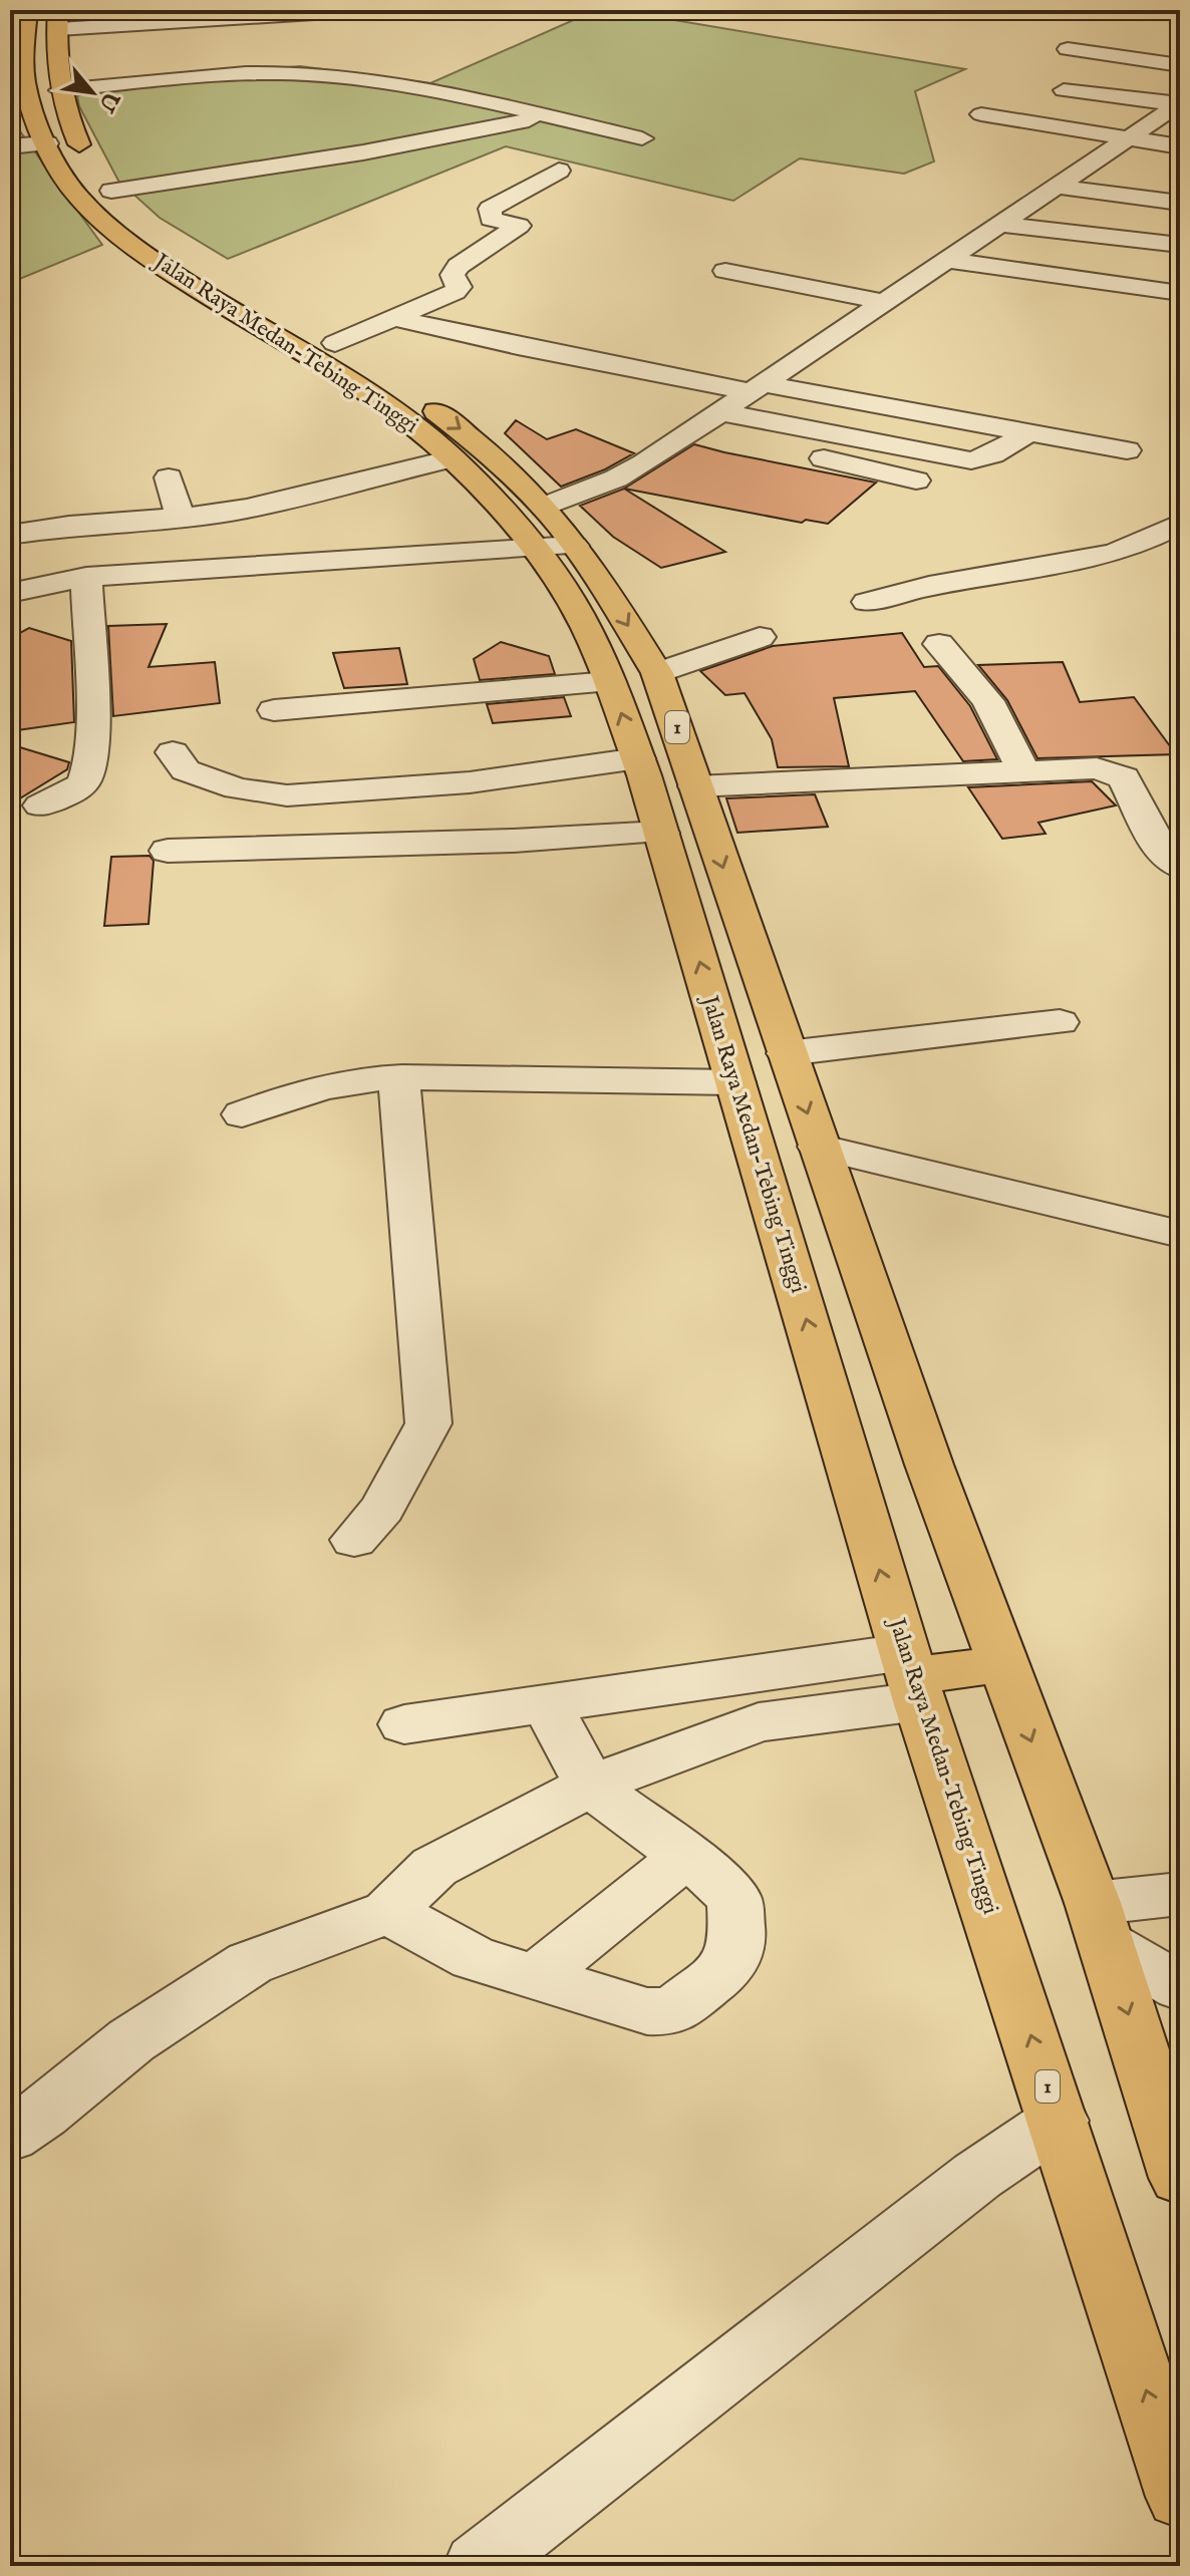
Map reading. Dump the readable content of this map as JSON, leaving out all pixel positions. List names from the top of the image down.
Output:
{
  "streets": {
    "highway": ["Jalan Raya Medan-Tebing Tinggi", "1"]
  },
  "north": "bottom right"
}
